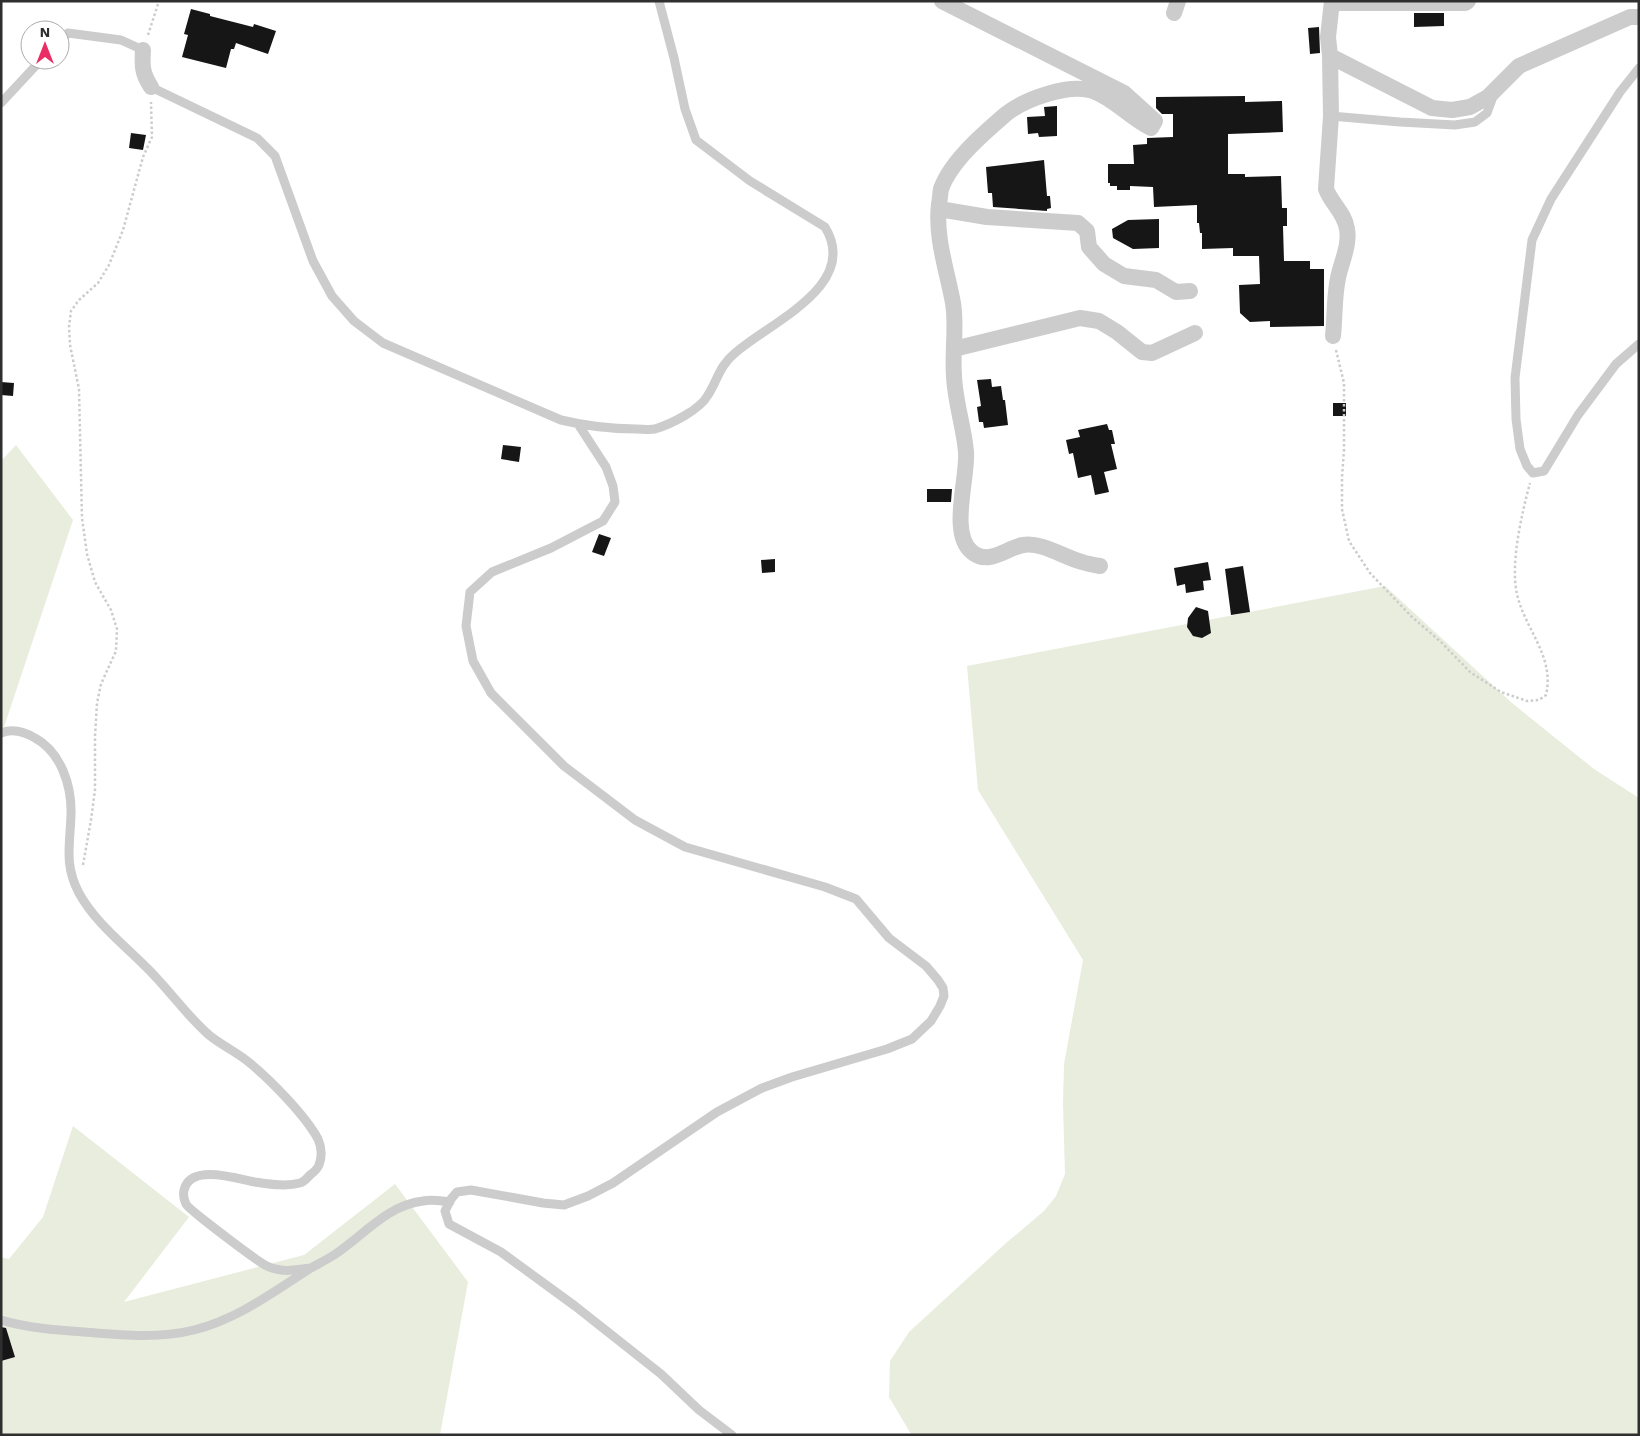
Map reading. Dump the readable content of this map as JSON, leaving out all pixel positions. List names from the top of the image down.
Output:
{
  "north": "top"
}
